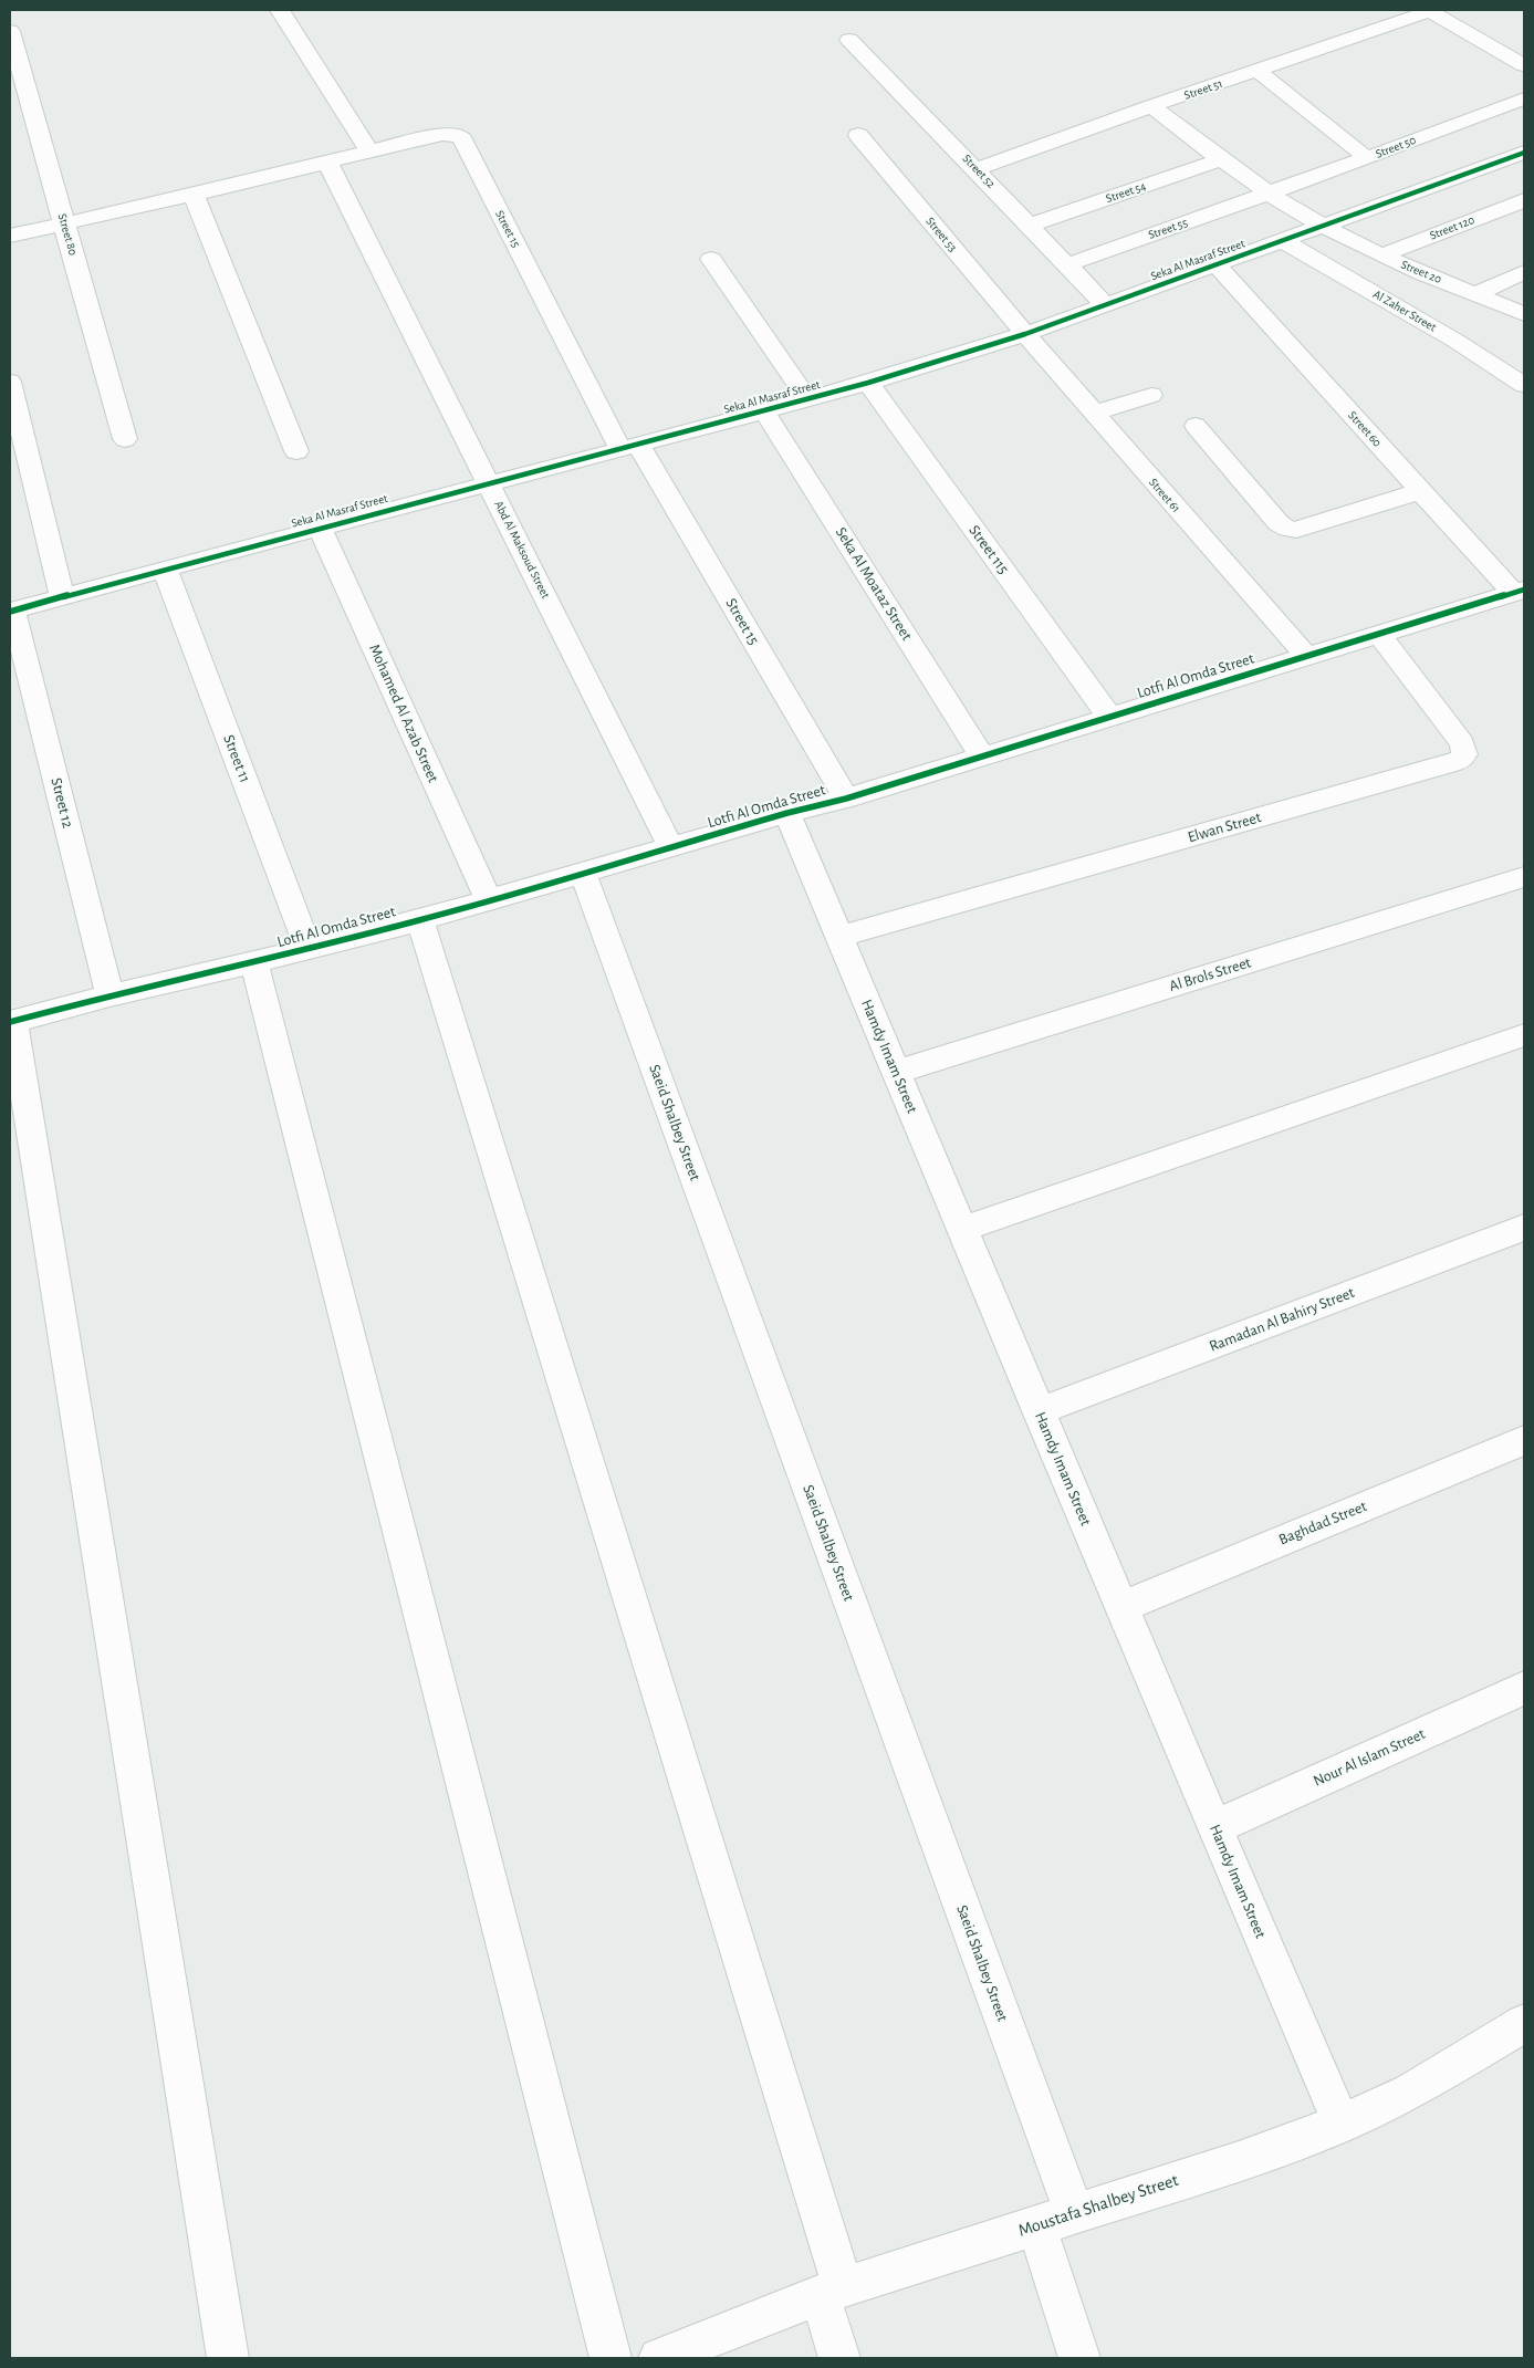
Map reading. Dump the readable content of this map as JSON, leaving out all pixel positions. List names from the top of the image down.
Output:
{
  "streets": {
    "street": [
      "Street 51",
      "Street 50",
      "Street 52",
      "Street 54",
      "Street 120",
      "Street 15",
      "Street 55",
      "Street 80",
      "Street 53",
      "Seka Al Masraf Street",
      "Street 20",
      "Al Zaher Street",
      "Street 60",
      "Street 61",
      "Abd Al Maksoud Street",
      "Street 115",
      "Seka Al Moataz Street",
      "Lotfi Al Omda Street",
      "Mohamed Al Azab Street",
      "Street 11",
      "Street 12",
      "Elwan Street",
      "Al Brols Street",
      "Hamdy Imam Street",
      "Saeid Shalbey Street",
      "Ramadan Al Bahiry Street",
      "Baghdad Street",
      "Nour Al Islam Street",
      "Moustafa Shalbey Street"
    ]
  },
  "crossings": [
    ["Street 51", "Street 52"],
    ["Street 51", "Street 20"],
    ["Street 50", "Street 55"],
    ["Street 50", "Street 20"],
    ["Street 52", "Street 54"],
    ["Street 52", "Street 55"],
    ["Street 52", "Seka Al Masraf Street"],
    ["Street 54", "Street 20"],
    ["Street 120", "Street 20"],
    ["Street 15", "Seka Al Masraf Street"],
    ["Street 15", "Lotfi Al Omda Street"],
    ["Street 55", "Street 20"],
    ["Street 53", "Seka Al Masraf Street"],
    ["Street 53", "Street 61"],
    ["Seka Al Masraf Street", "Street 20"],
    ["Seka Al Masraf Street", "Al Zaher Street"],
    ["Seka Al Masraf Street", "Street 60"],
    ["Seka Al Masraf Street", "Street 61"],
    ["Seka Al Masraf Street", "Abd Al Maksoud Street"],
    ["Seka Al Masraf Street", "Street 115"],
    ["Seka Al Masraf Street", "Seka Al Moataz Street"],
    ["Seka Al Masraf Street", "Mohamed Al Azab Street"],
    ["Seka Al Masraf Street", "Street 11"],
    ["Seka Al Masraf Street", "Street 12"],
    ["Street 60", "Lotfi Al Omda Street"],
    ["Street 61", "Lotfi Al Omda Street"],
    ["Abd Al Maksoud Street", "Lotfi Al Omda Street"],
    ["Street 115", "Lotfi Al Omda Street"],
    ["Seka Al Moataz Street", "Lotfi Al Omda Street"],
    ["Lotfi Al Omda Street", "Mohamed Al Azab Street"],
    ["Lotfi Al Omda Street", "Street 11"],
    ["Lotfi Al Omda Street", "Street 12"],
    ["Lotfi Al Omda Street", "Elwan Street"],
    ["Lotfi Al Omda Street", "Hamdy Imam Street"],
    ["Lotfi Al Omda Street", "Saeid Shalbey Street"],
    ["Elwan Street", "Hamdy Imam Street"],
    ["Al Brols Street", "Hamdy Imam Street"],
    ["Hamdy Imam Street", "Ramadan Al Bahiry Street"],
    ["Hamdy Imam Street", "Baghdad Street"],
    ["Hamdy Imam Street", "Nour Al Islam Street"],
    ["Hamdy Imam Street", "Moustafa Shalbey Street"],
    ["Saeid Shalbey Street", "Moustafa Shalbey Street"]
  ]
}
